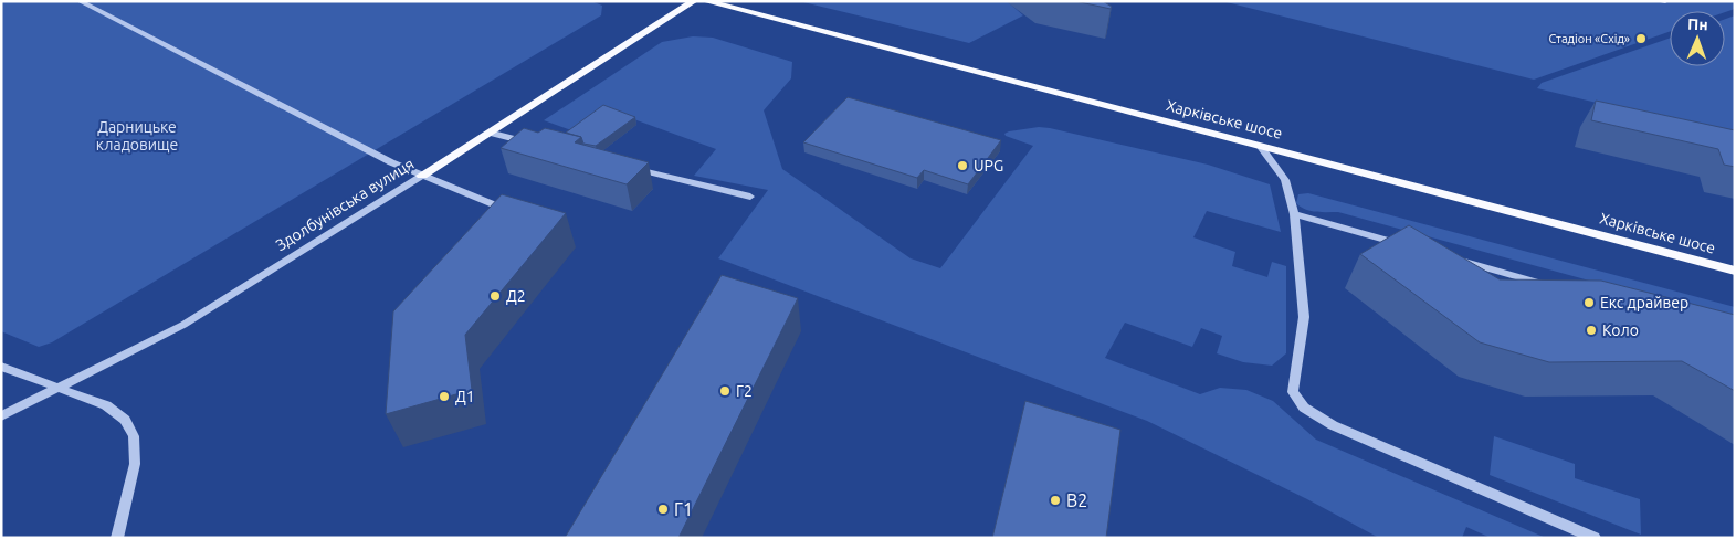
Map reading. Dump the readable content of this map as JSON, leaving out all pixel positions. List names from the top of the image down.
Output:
{
  "streets": {
    "main road": ["Харківське шосе", "Здолбунівська вулиця"]
  },
  "parks": ["Дарницьке кладовище"],
  "places": [
    "Стадіон «Схід»",
    "UPG",
    "Д2",
    "Екс драйвер",
    "Коло",
    "Г2",
    "Д1",
    "В2",
    "Г1"
  ],
  "north": "top"
}
